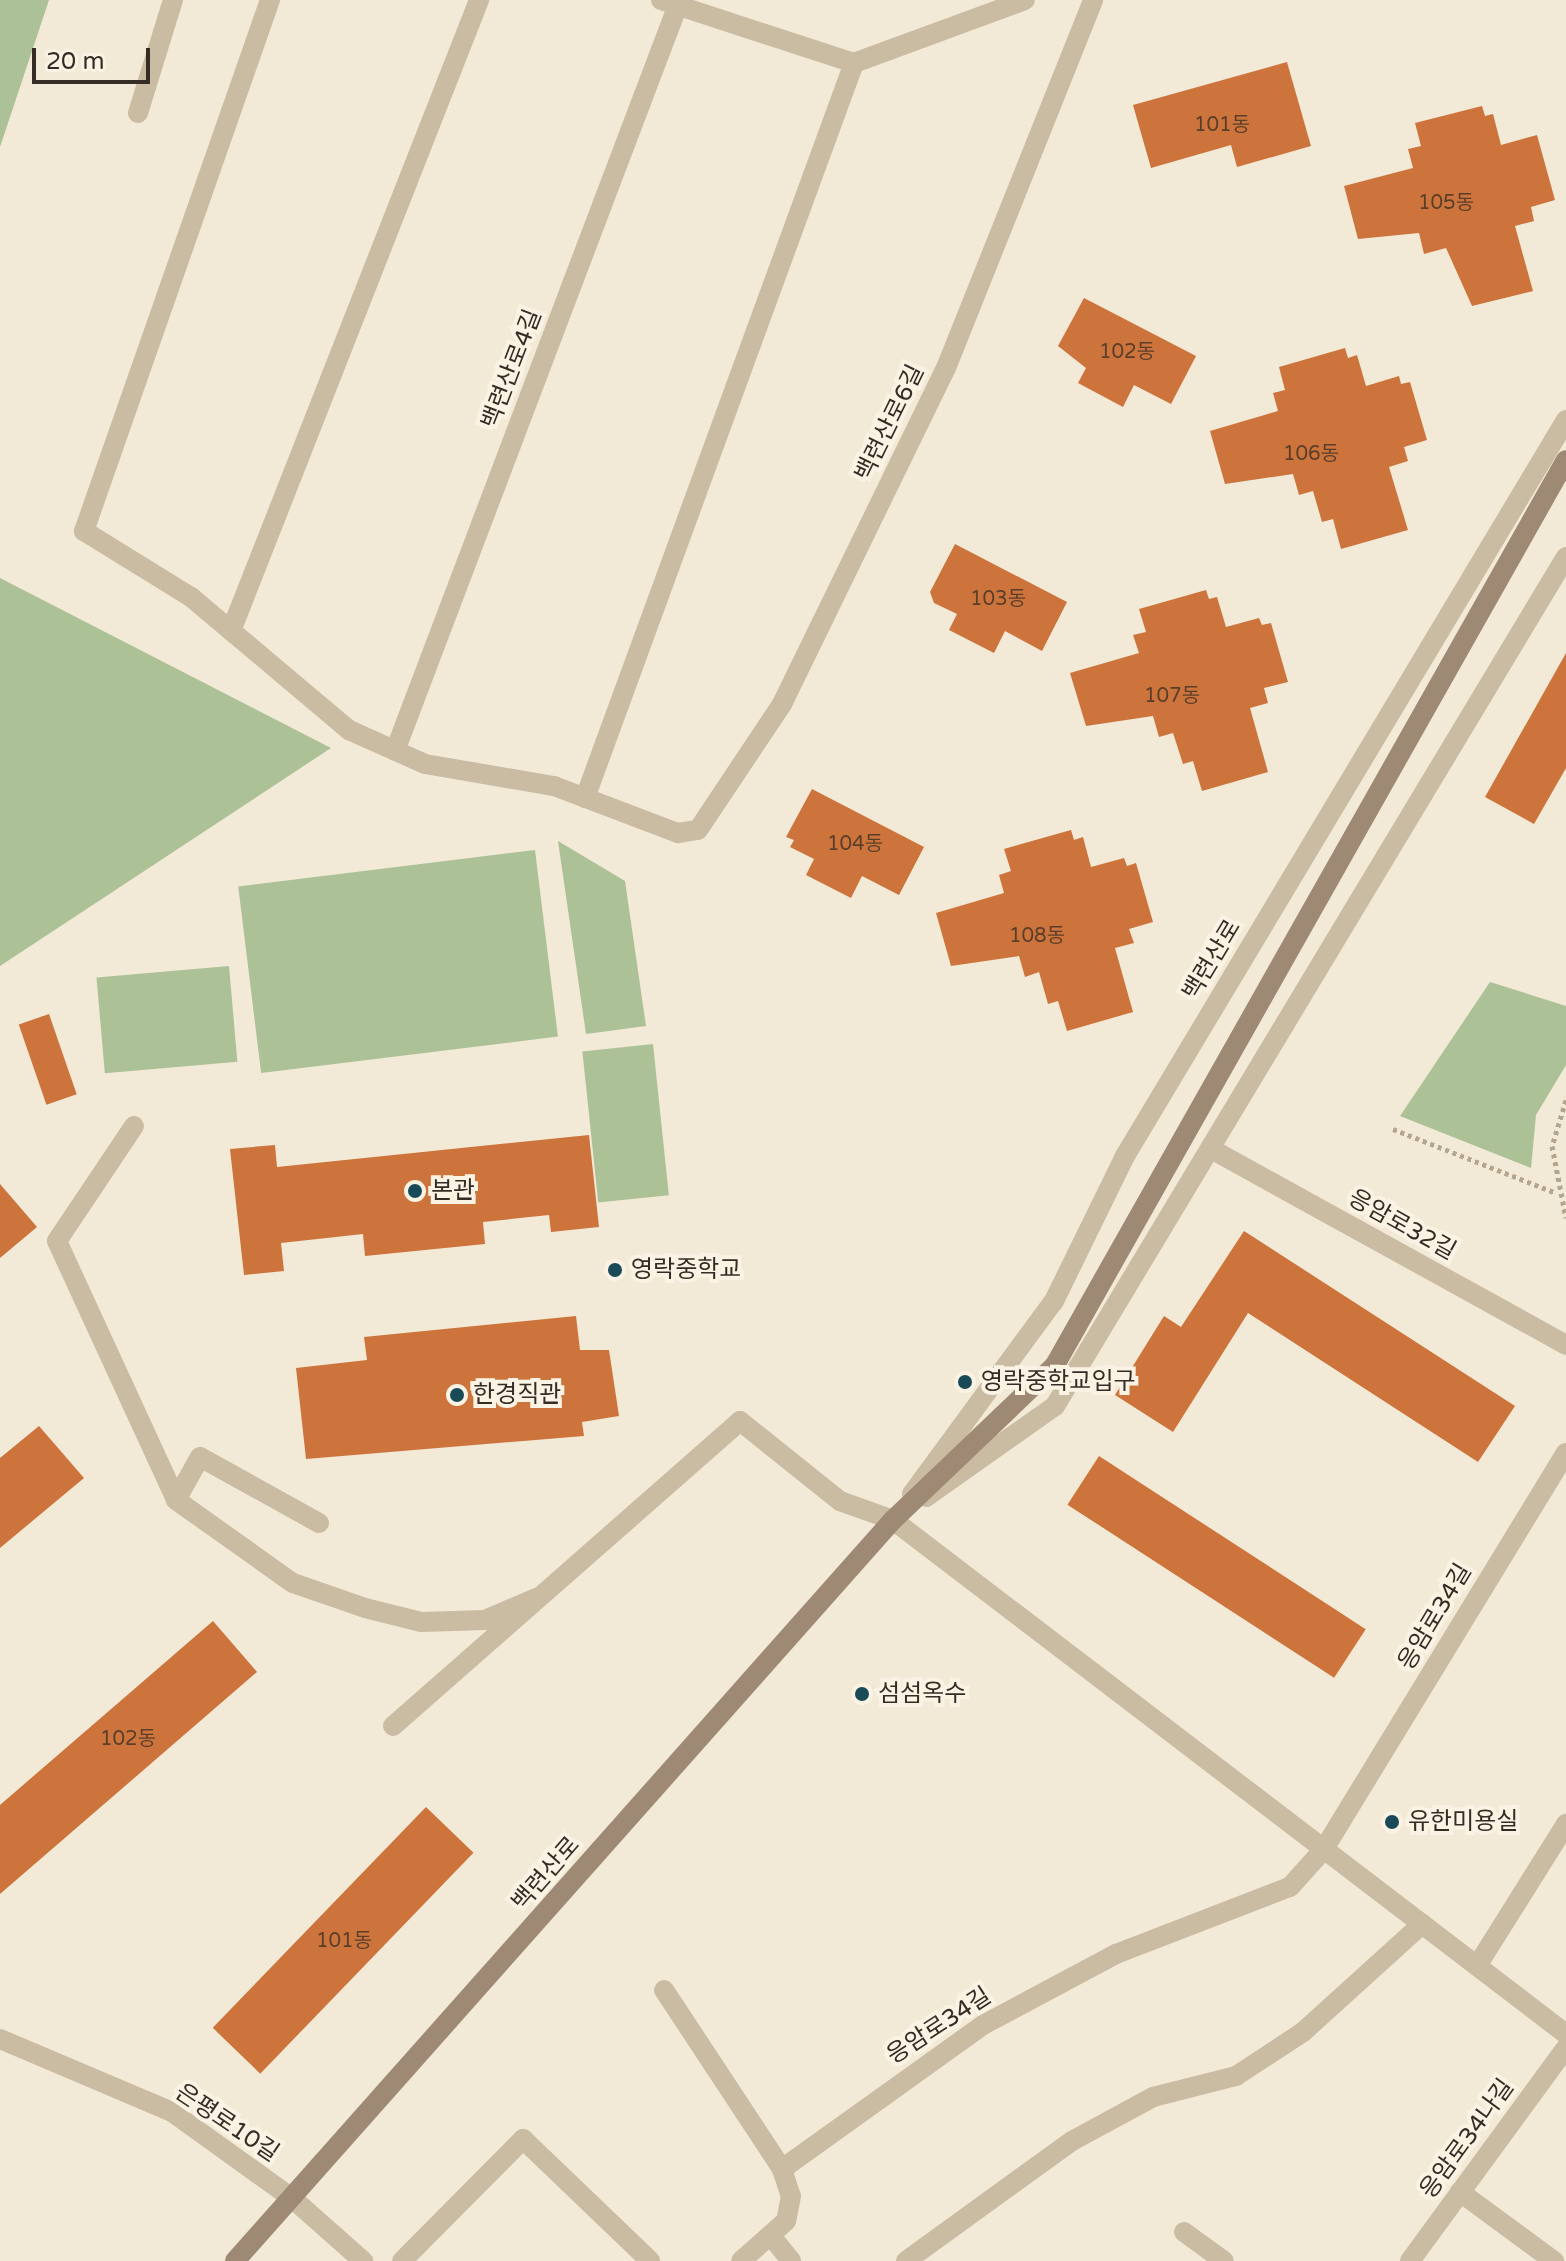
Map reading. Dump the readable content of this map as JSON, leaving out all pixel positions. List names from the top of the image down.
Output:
{
  "streets": {
    "main road": ["백련산로"],
    "street": [
      "백련산로4길",
      "백련산로6길",
      "응암로32길",
      "응암로34길",
      "은평로10길",
      "응암로34나길"
    ]
  },
  "crossings": [
    ["백련산로", "응암로32길"],
    ["백련산로", "은평로10길"]
  ],
  "places": [
    "본관",
    "영락중학교",
    "영락중학교입구",
    "한경직관",
    "섬섬옥수",
    "유한미용실"
  ],
  "house_numbers": [
    "101동",
    "105동",
    "102동",
    "106동",
    "103동",
    "107동",
    "104동",
    "108동",
    "102동",
    "101동"
  ],
  "scale_bar": "20 m"
}
